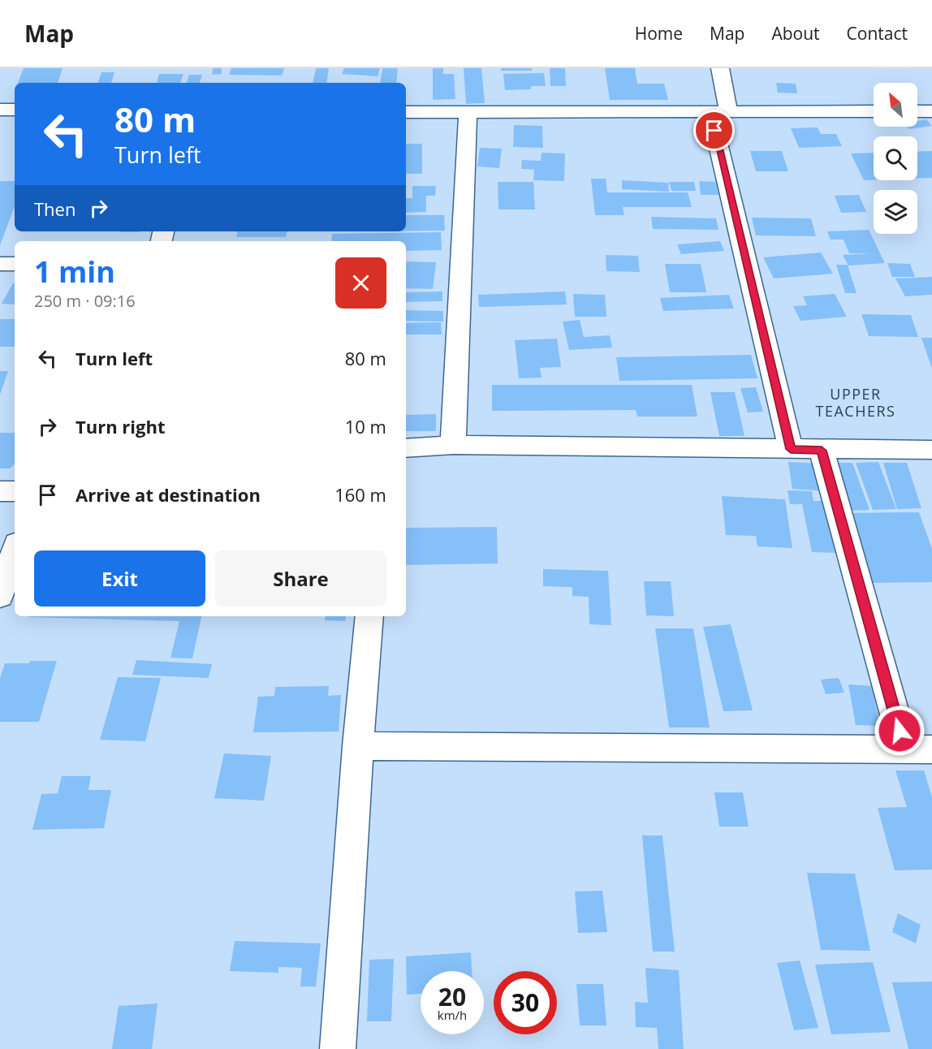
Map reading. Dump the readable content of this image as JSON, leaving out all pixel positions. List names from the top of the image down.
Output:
{
  "districts": ["UPPER TEACHERS"],
  "north": "top left",
  "page": {
    "header": "Map",
    "nav": [
      "Home",
      "Map",
      "About",
      "Contact"
    ],
    "turn": ["80 m", "Turn left"],
    "then": "Then",
    "heading": ["1 min", "250 m · 09:16"],
    "list": [
      {
        "name": "Turn left",
        "value": "80 m"
      },
      {
        "name": "Turn right",
        "value": "10 m"
      },
      {
        "name": "Arrive at destination",
        "value": "160 m"
      }
    ],
    "buttons": ["Exit", "Share"],
    "speed": "20 km/h",
    "limit": "30"
  }
}
